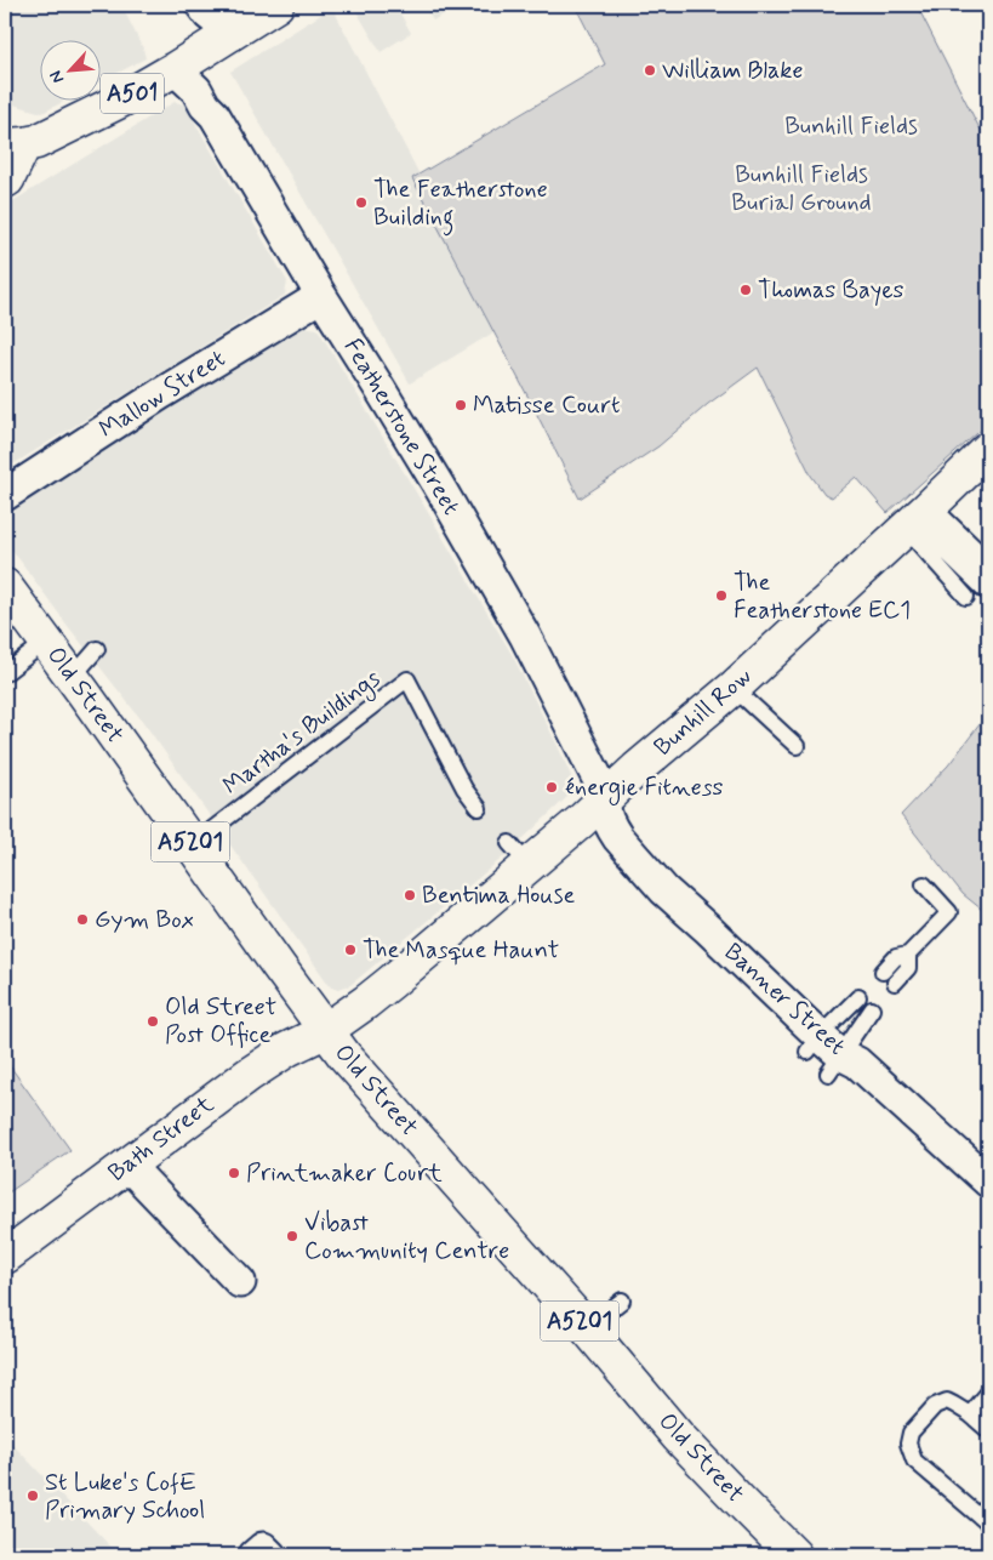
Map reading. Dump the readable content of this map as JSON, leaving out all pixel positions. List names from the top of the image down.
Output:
{
  "streets": {
    "main road": [
      "A501",
      "Old Street",
      "Bunhill Row",
      "A5201",
      "Bath Street"
    ],
    "street": ["Mallow Street", "Featherstone Street", "Banner Street"],
    "lane": ["Martha's Buildings"]
  },
  "crossings": [
    ["A501", "Featherstone Street"],
    ["Mallow Street", "Featherstone Street"],
    ["Featherstone Street", "Bunhill Row"],
    ["Featherstone Street", "Banner Street"],
    ["Old Street", "Bunhill Row"],
    ["Old Street", "Martha's Buildings"],
    ["Old Street", "Bath Street"],
    ["Bunhill Row", "Banner Street"],
    ["Bunhill Row", "Bath Street"]
  ],
  "parks": ["Bunhill Fields", "Bunhill Fields Burial Ground"],
  "places": [
    "William Blake",
    "The Featherstone Building",
    "Thomas Bayes",
    "Matisse Court",
    "The Featherstone EC1",
    "énergie Fitness",
    "Bentima House",
    "Gym Box",
    "The Masque Haunt",
    "Old Street Post Office",
    "Printmaker Court",
    "Vibast Community Centre",
    "St Luke's CofE Primary School"
  ],
  "north": "bottom left"
}
